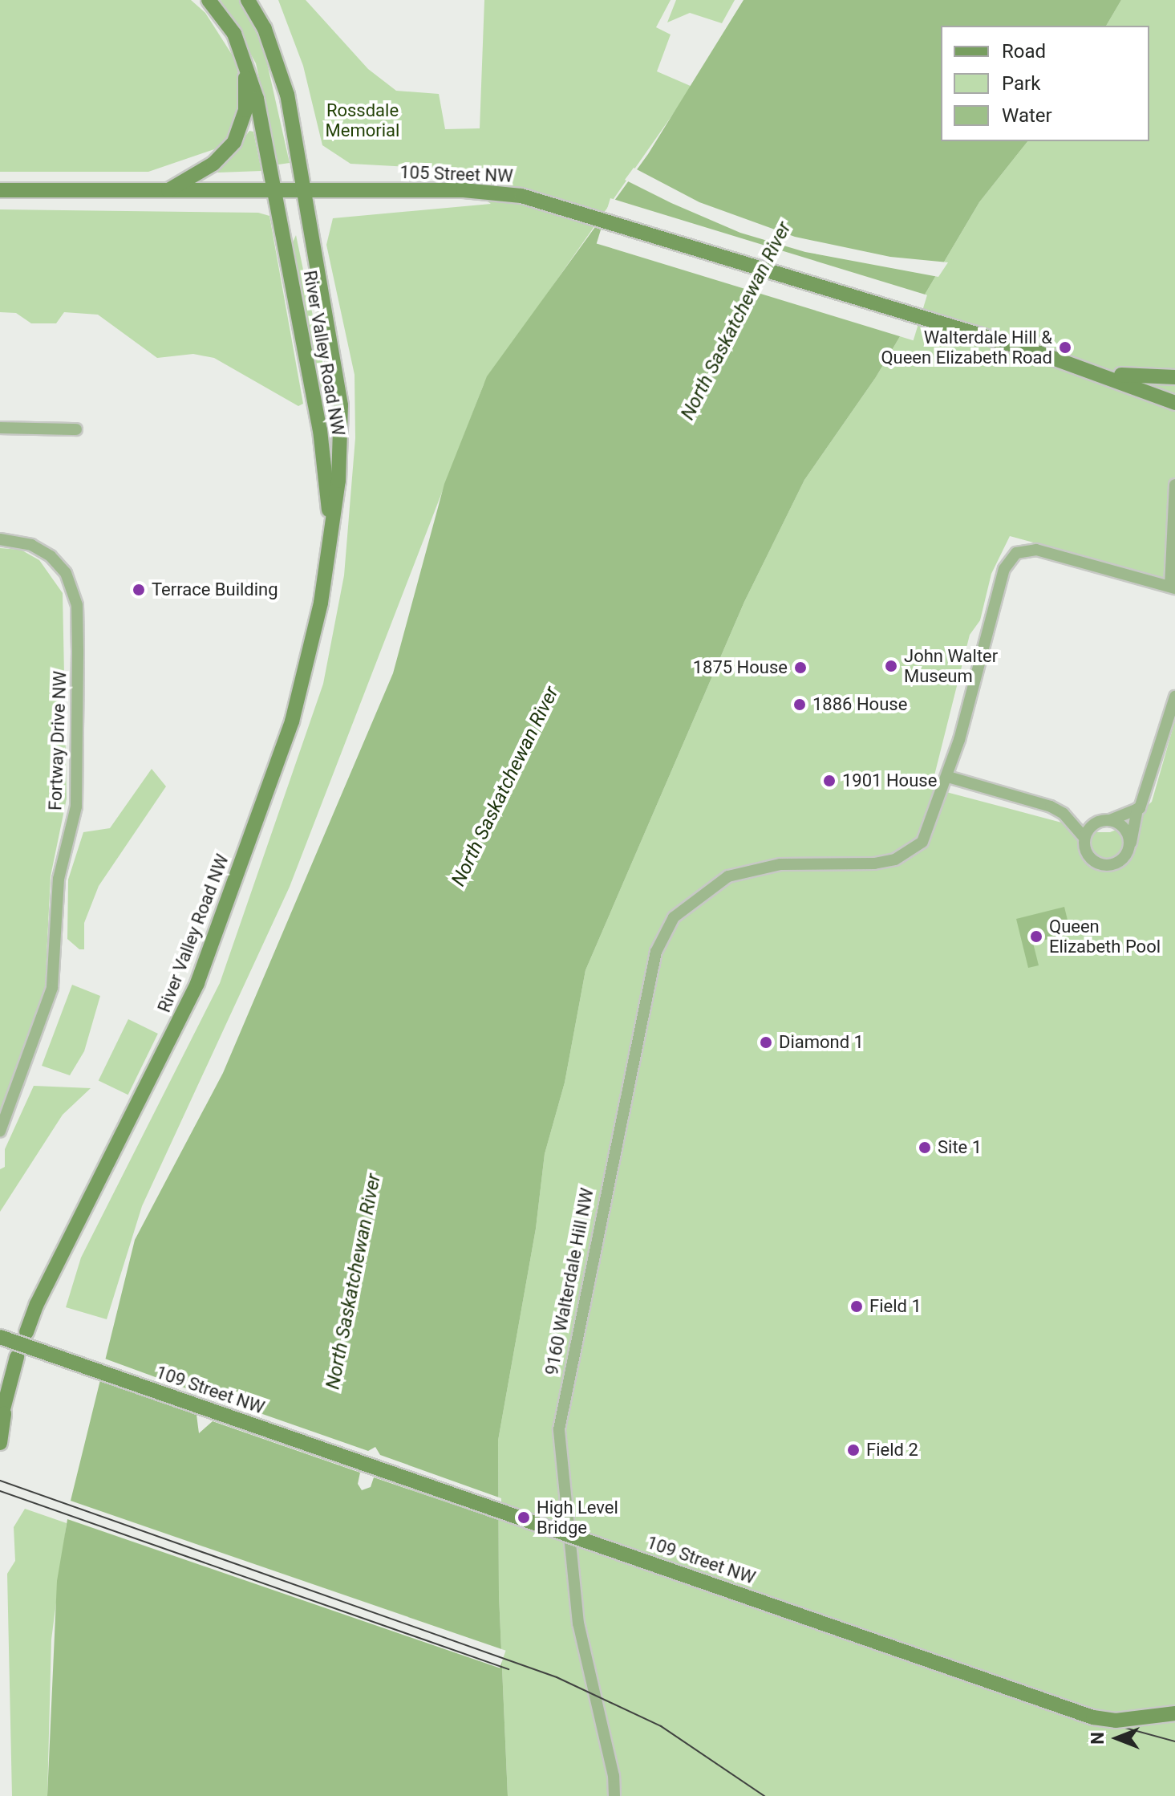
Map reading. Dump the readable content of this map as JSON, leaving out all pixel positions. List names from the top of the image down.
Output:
{
  "streets": {
    "main road": ["105 Street NW", "River Valley Road NW", "109 Street NW"],
    "street": ["Fortway Drive NW", "9160 Walterdale Hill NW"]
  },
  "crossings": [
    ["105 Street NW", "River Valley Road NW"]
  ],
  "water": ["North Saskatchewan River"],
  "parks": ["Rossdale Memorial"],
  "places": [
    "Walterdale Hill & Queen Elizabeth Road",
    "Terrace Building",
    "John Walter Museum",
    "1875 House",
    "1886 House",
    "1901 House",
    "Queen Elizabeth Pool",
    "Diamond 1",
    "Site 1",
    "Field 1",
    "Field 2",
    "High Level Bridge"
  ],
  "legend": ["Road", "Park", "Water"],
  "north": "left"
}
